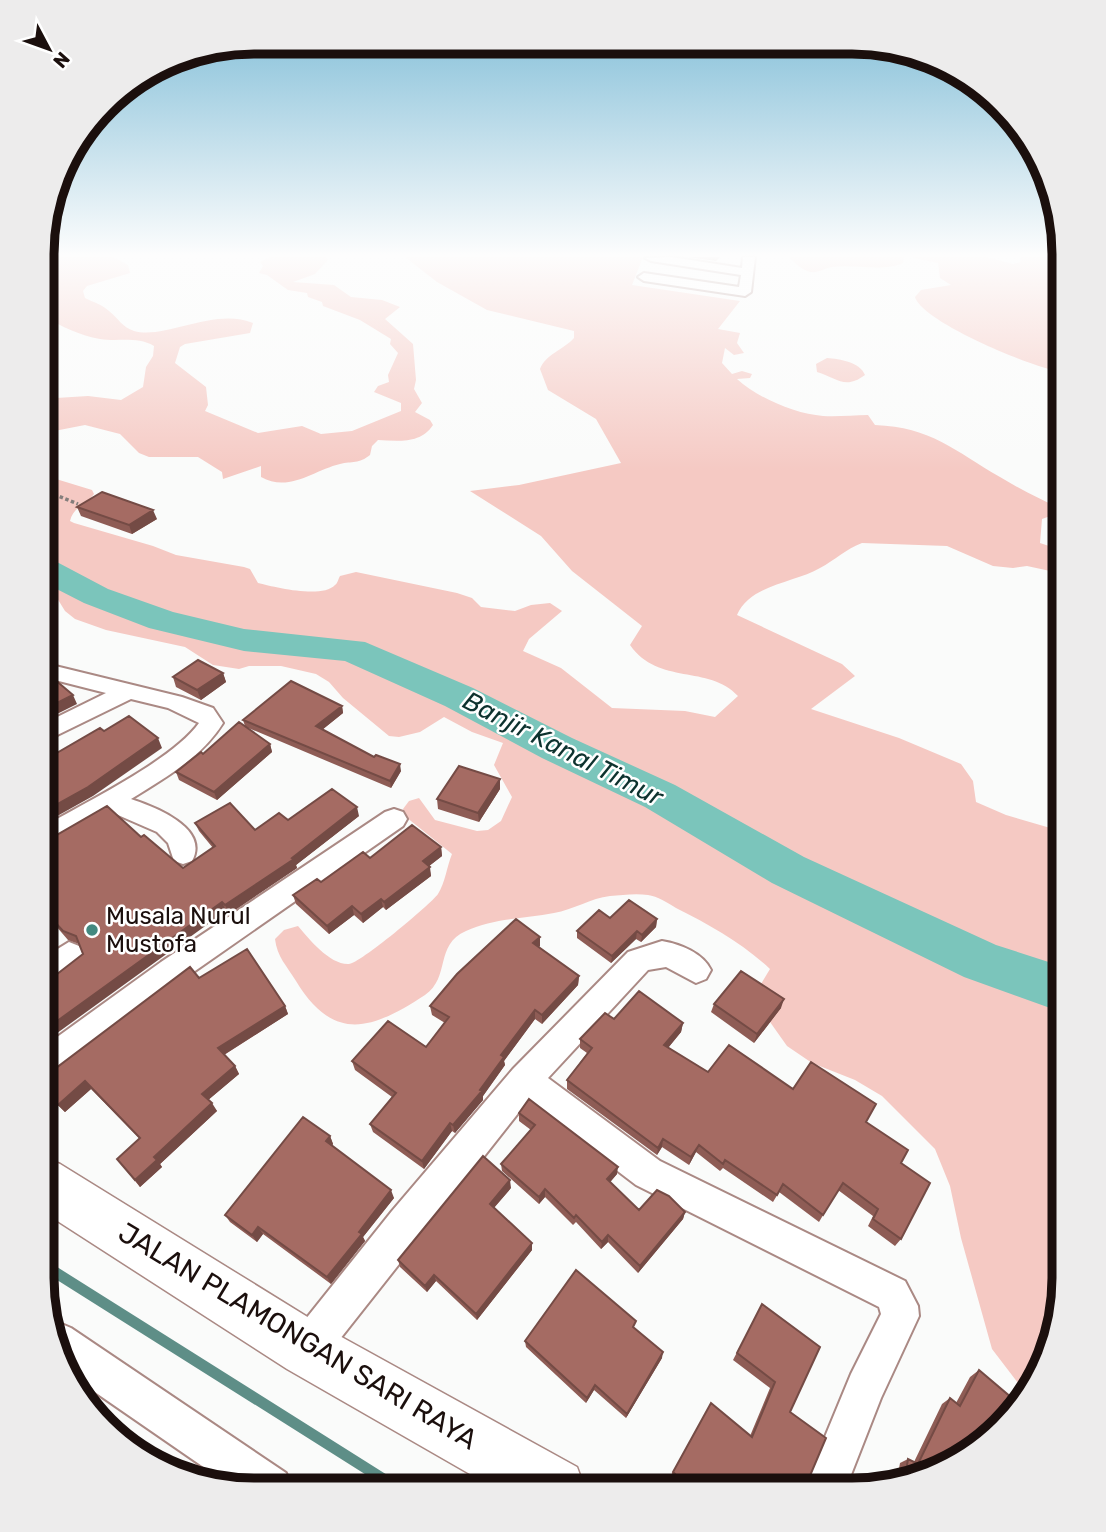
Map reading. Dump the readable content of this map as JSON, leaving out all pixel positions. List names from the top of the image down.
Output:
{
  "streets": {
    "street": ["JALAN PLAMONGAN SARI RAYA"]
  },
  "water": ["Banjir Kanal Timur"],
  "places": ["Musala Nurul Mustofa"],
  "north": "bottom right"
}
